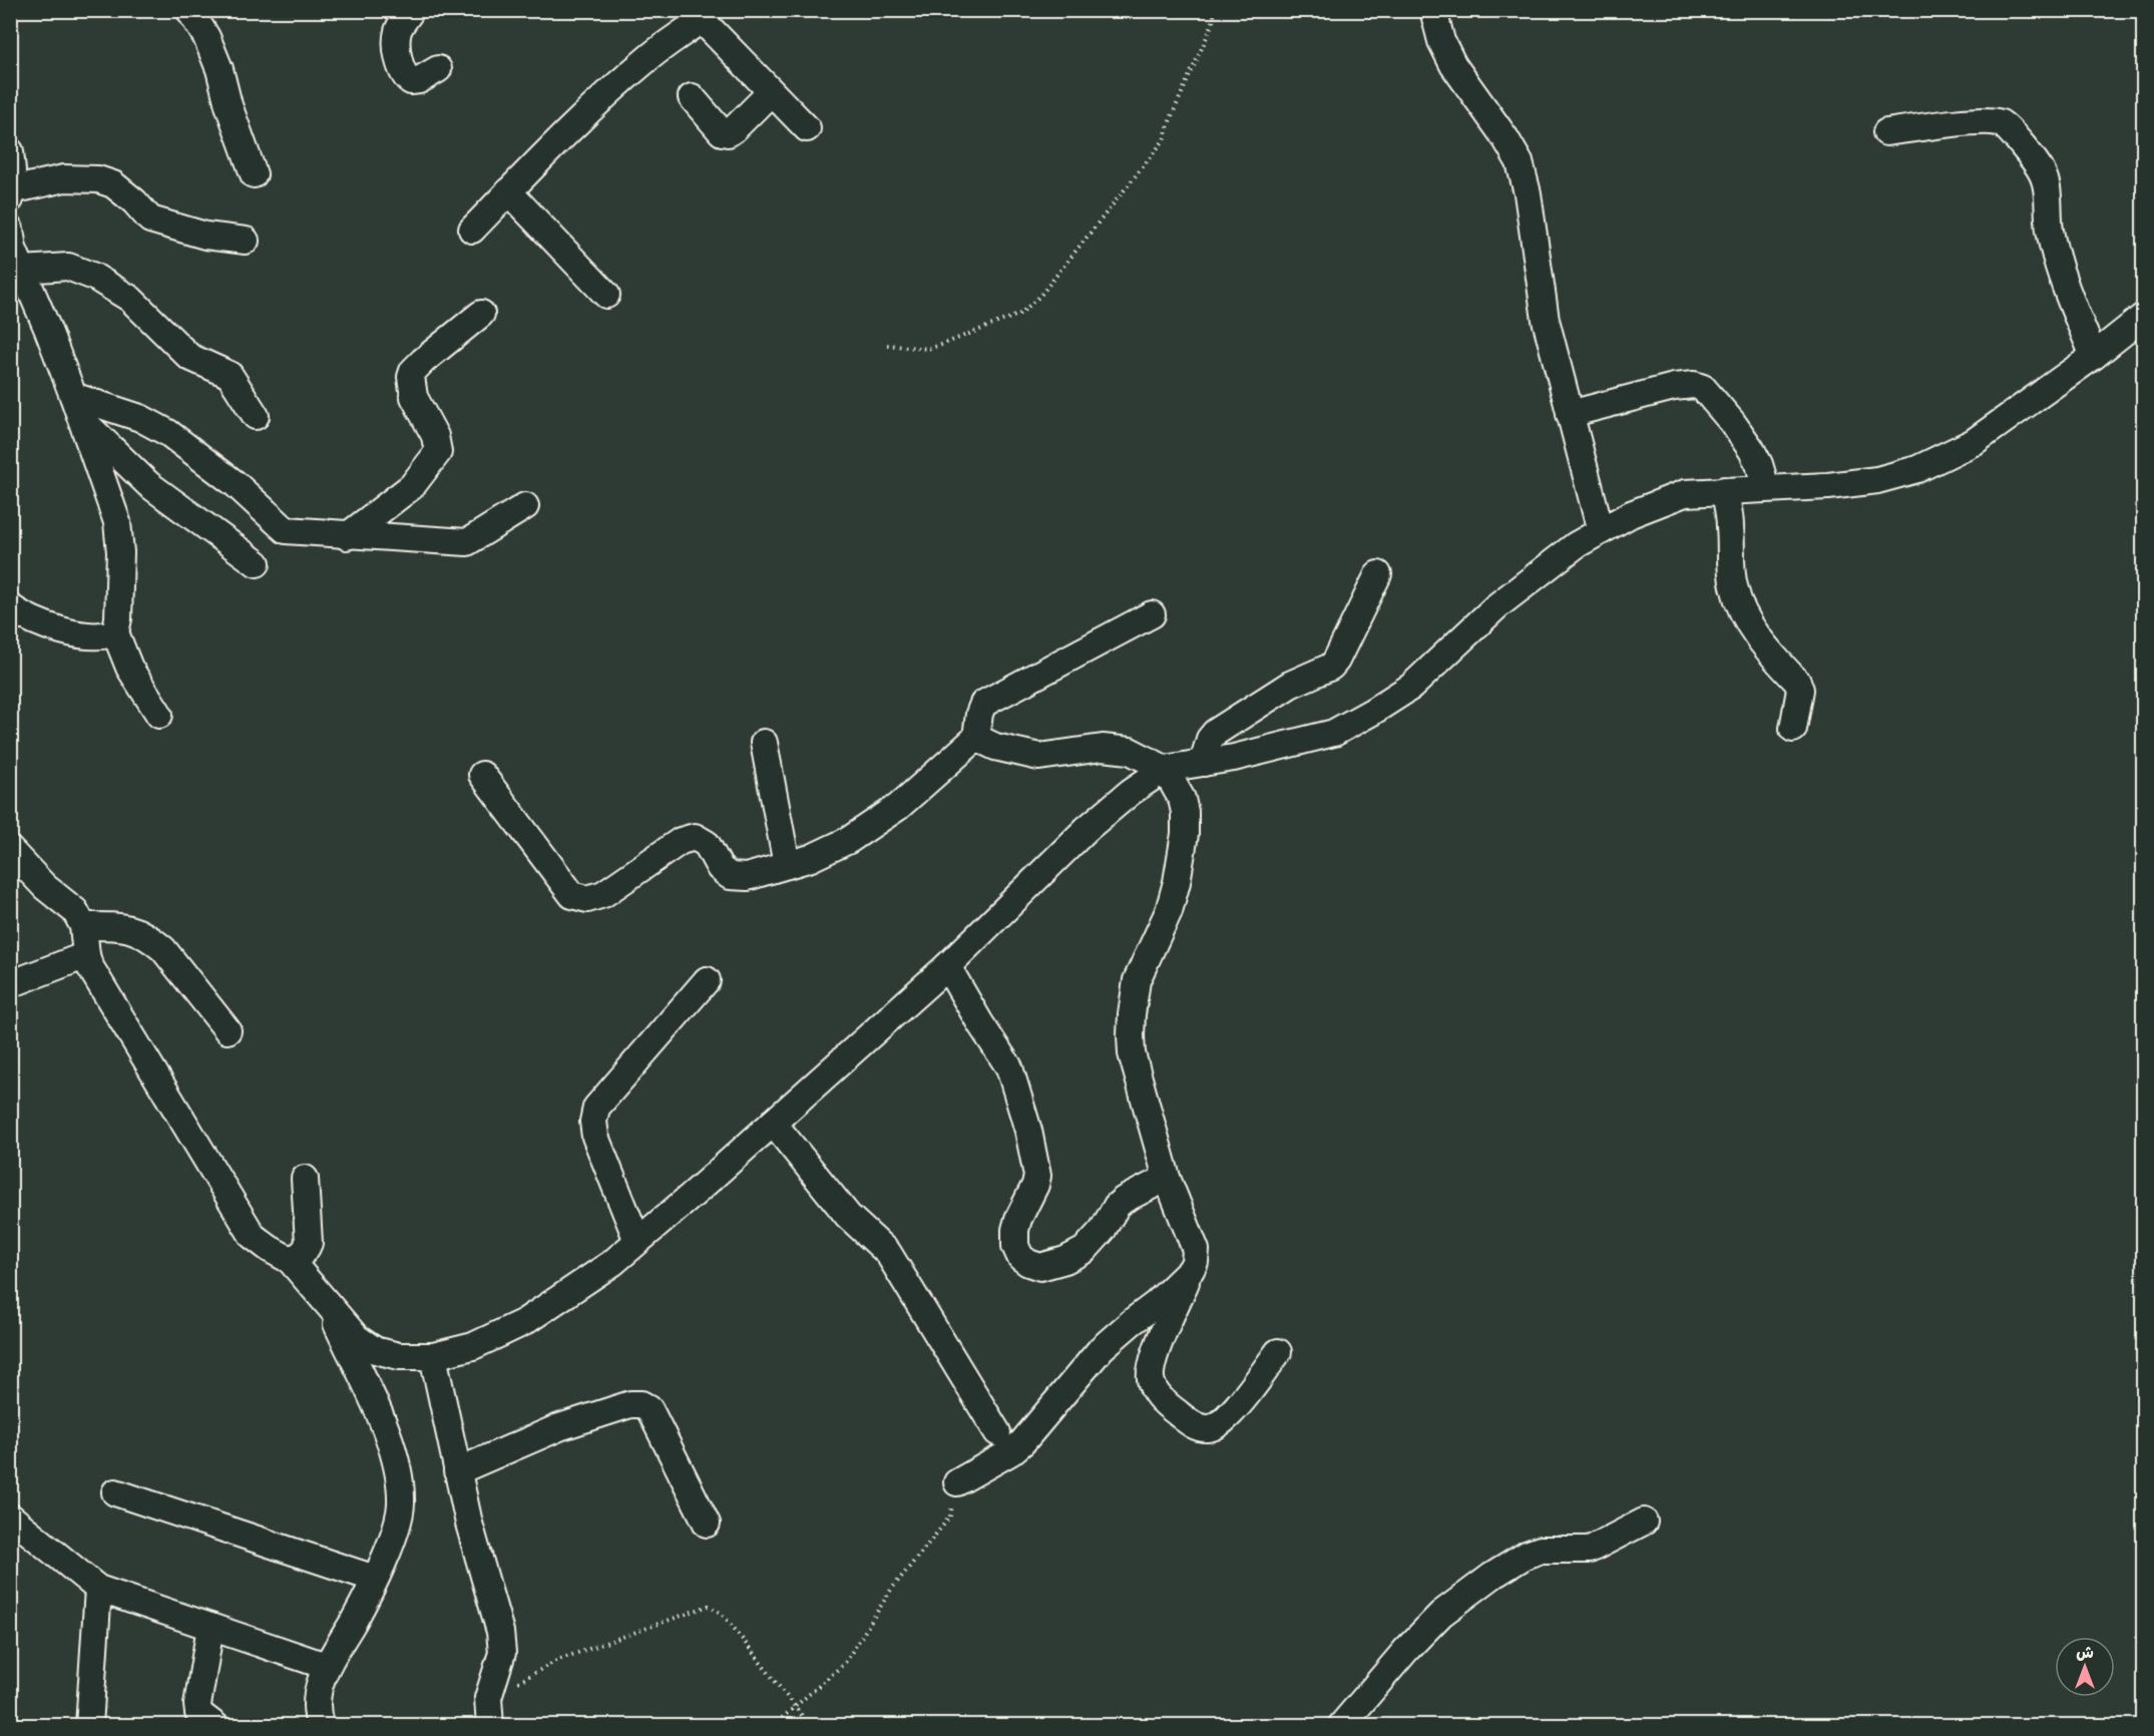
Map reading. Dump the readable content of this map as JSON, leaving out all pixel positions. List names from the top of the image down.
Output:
{
  "north": "top"
}
